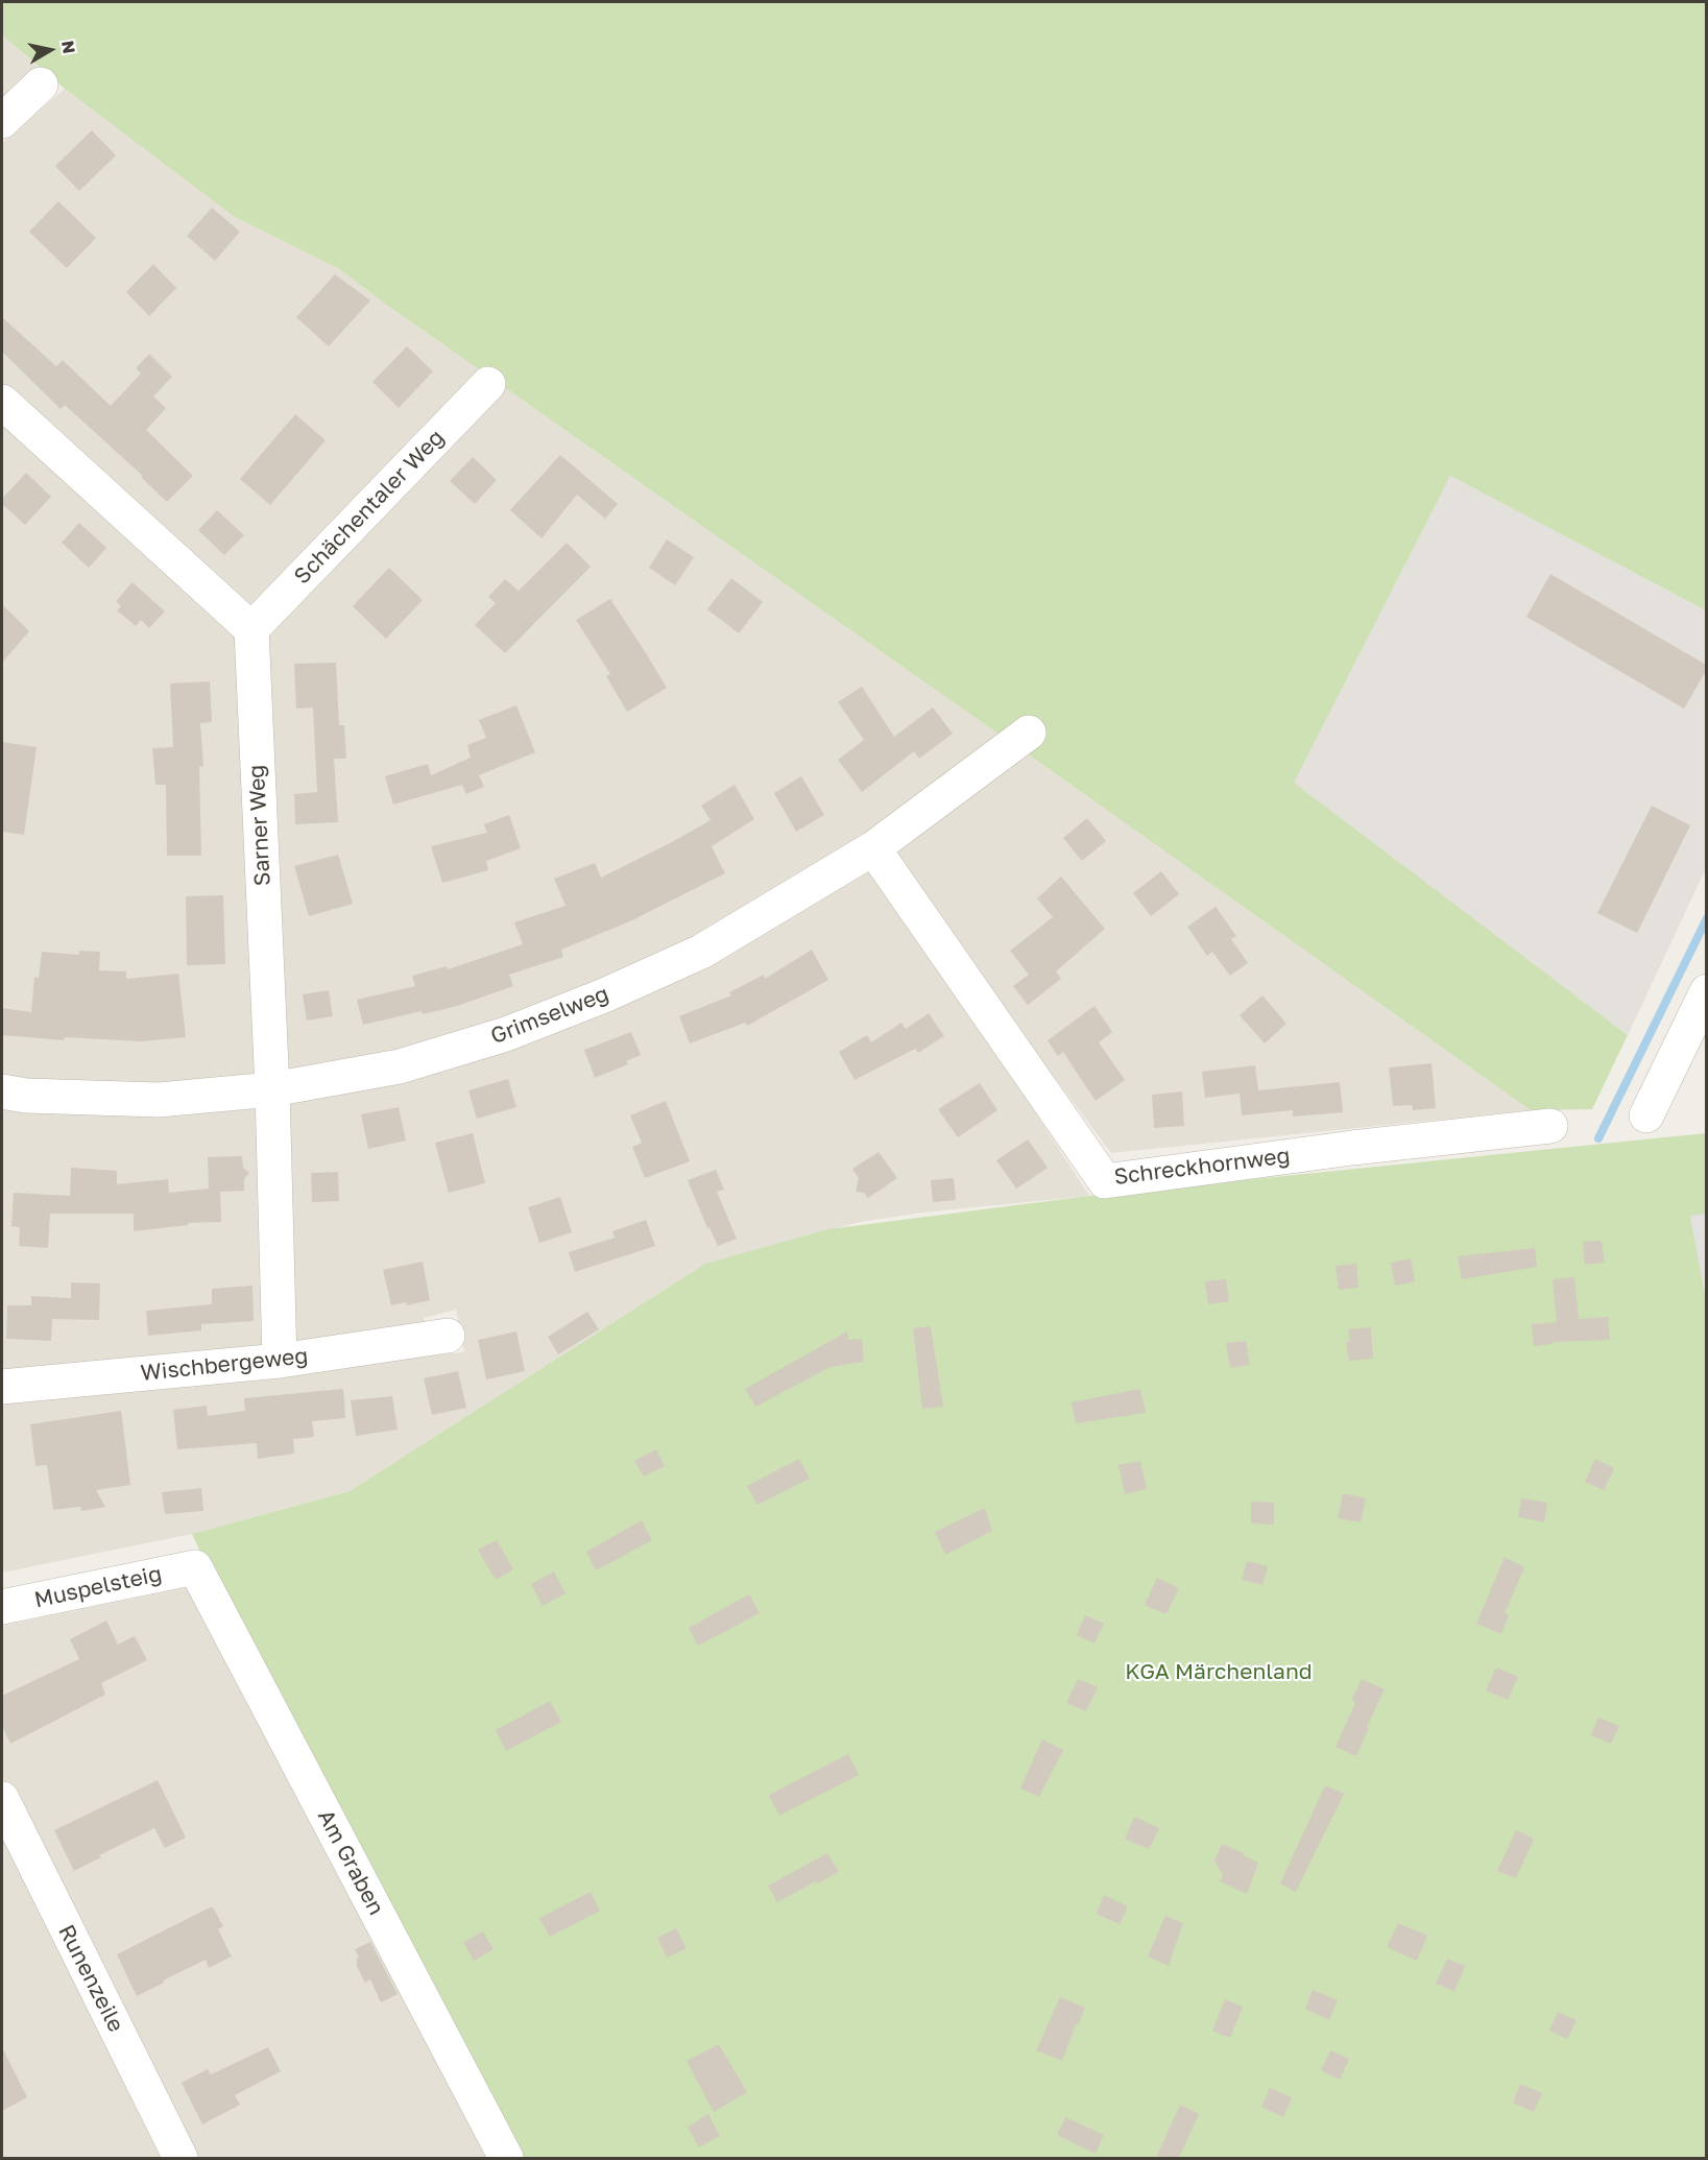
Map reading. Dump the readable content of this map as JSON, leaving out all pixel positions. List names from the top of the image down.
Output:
{
  "streets": {
    "street": [
      "Schächentaler Weg",
      "Sarner Weg",
      "Grimselweg",
      "Schreckhornweg",
      "Wischbergeweg",
      "Muspelsteig",
      "Am Graben",
      "Runenzeile"
    ]
  },
  "crossings": [
    ["Schächentaler Weg", "Sarner Weg"],
    ["Sarner Weg", "Grimselweg"],
    ["Sarner Weg", "Wischbergeweg"],
    ["Grimselweg", "Schreckhornweg"],
    ["Muspelsteig", "Am Graben"]
  ],
  "parks": ["KGA Märchenland"],
  "north": "right"
}
